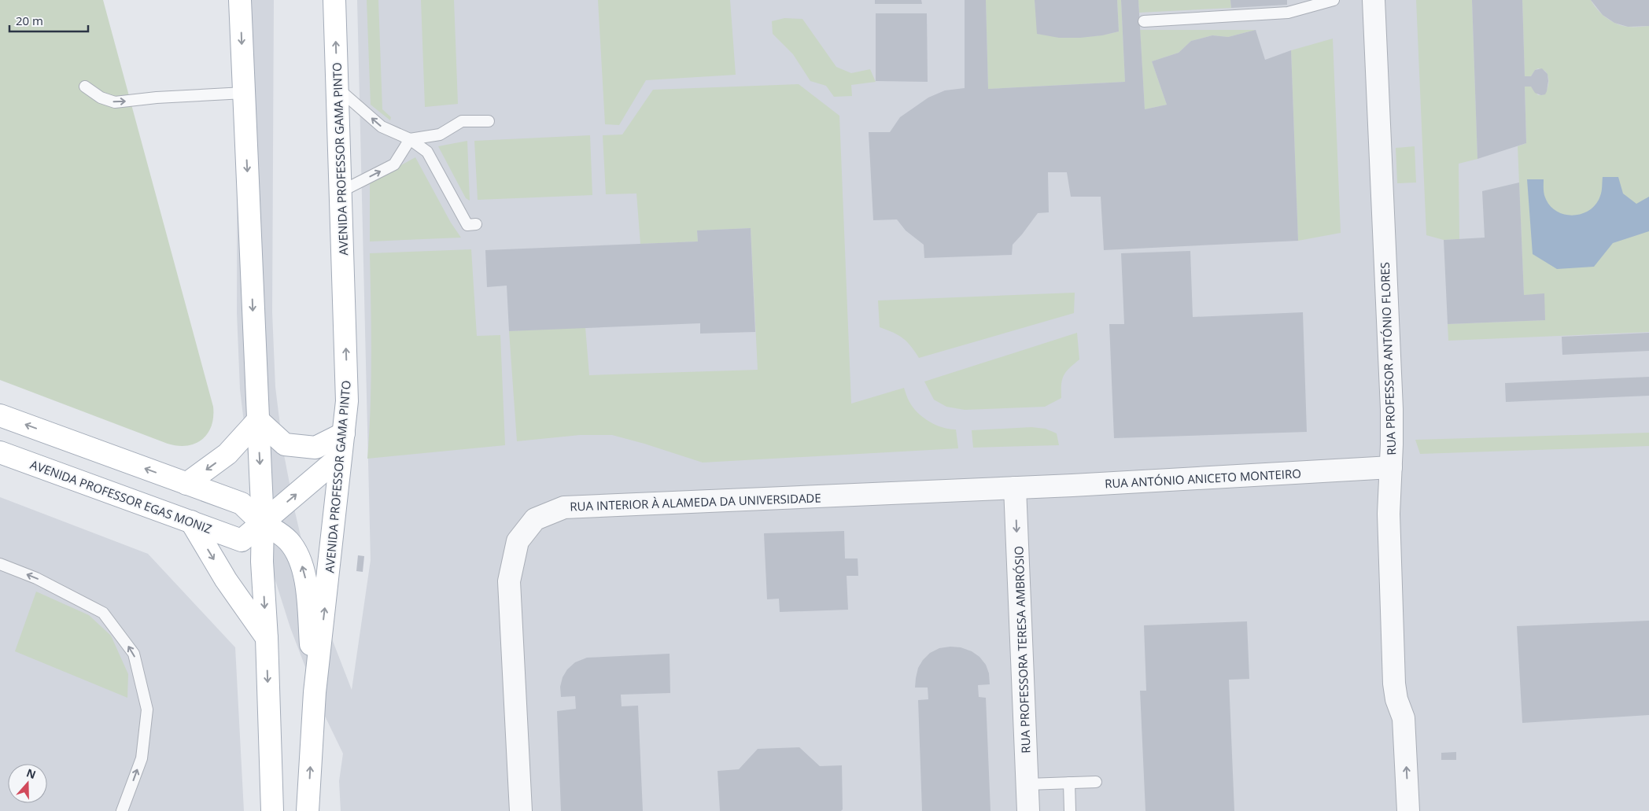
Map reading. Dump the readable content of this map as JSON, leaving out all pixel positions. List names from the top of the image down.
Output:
{
  "streets": {
    "main road": ["AVENIDA PROFESSOR GAMA PINTO", "AVENIDA PROFESSOR EGAS MONIZ"],
    "street": [
      "RUA PROFESSOR ANTÓNIO FLORES",
      "RUA ANTÓNIO ANICETO MONTEIRO",
      "RUA INTERIOR À ALAMEDA DA UNIVERSIDADE",
      "RUA PROFESSORA TERESA AMBRÓSIO"
    ]
  },
  "crossings": [
    ["RUA PROFESSOR ANTÓNIO FLORES", "RUA ANTÓNIO ANICETO MONTEIRO"],
    ["RUA ANTÓNIO ANICETO MONTEIRO", "RUA INTERIOR À ALAMEDA DA UNIVERSIDADE"],
    ["RUA ANTÓNIO ANICETO MONTEIRO", "RUA PROFESSORA TERESA AMBRÓSIO"],
    ["RUA INTERIOR À ALAMEDA DA UNIVERSIDADE", "RUA PROFESSORA TERESA AMBRÓSIO"]
  ],
  "one_way": ["RUA PROFESSOR ANTÓNIO FLORES", "RUA PROFESSORA TERESA AMBRÓSIO"],
  "scale_bar": "20 m",
  "north": "top"
}
